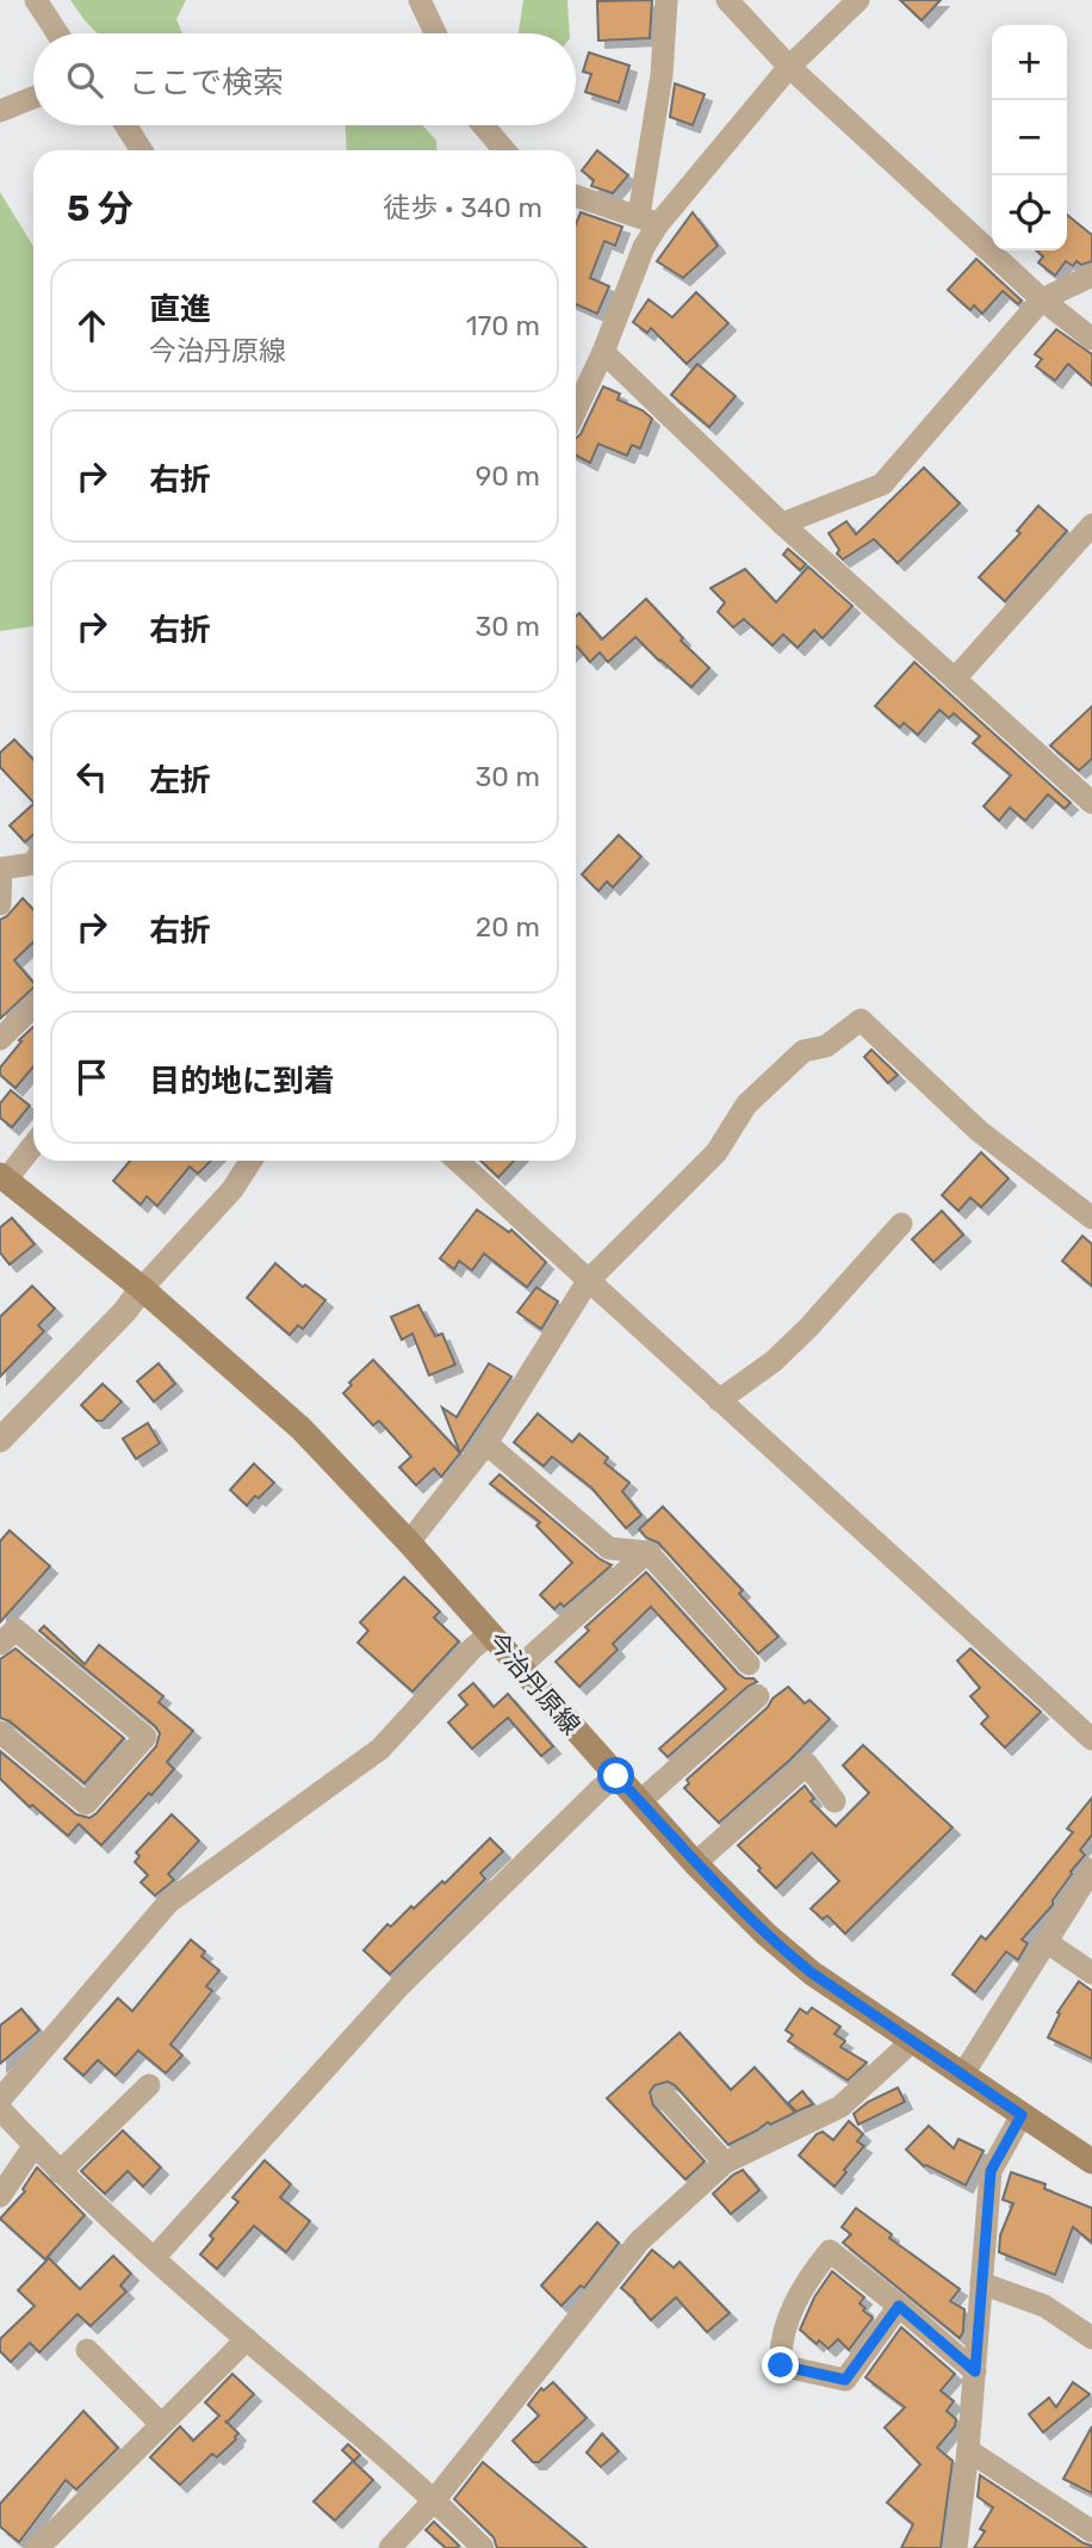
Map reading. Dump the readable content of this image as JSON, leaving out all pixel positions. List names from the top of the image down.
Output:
{
  "streets": {
    "main road": ["今治丹原線"]
  },
  "page": {
    "map_buttons": ["+", "−"],
    "search": "ここで検索",
    "heading": ["5 分", "徒歩 · 340 m"],
    "list": [
      ["直進", "今治丹原線", "170 m"],
      ["右折", "90 m"],
      ["右折", "30 m"],
      ["左折", "30 m"],
      ["右折", "20 m"],
      "目的地に到着"
    ]
  }
}
